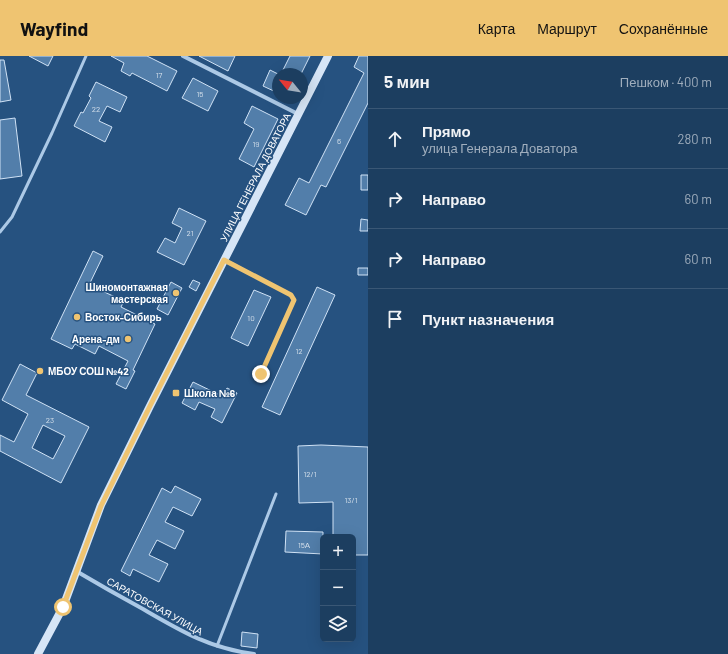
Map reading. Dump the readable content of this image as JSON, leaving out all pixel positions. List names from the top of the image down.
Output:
{
  "streets": {
    "street": ["УЛИЦА ГЕНЕРАЛА ДОВАТОРА", "САРАТОВСКАЯ УЛИЦА"]
  },
  "crossings": [
    ["УЛИЦА ГЕНЕРАЛА ДОВАТОРА", "САРАТОВСКАЯ УЛИЦА"]
  ],
  "places": {
    "other": [
      "Шиномонтажная мастерская",
      "Восток-Сибирь",
      "Арена-дм",
      "МБОУ СОШ №42"
    ],
    "transit": ["Школа №6"]
  },
  "house_numbers": [
    "17",
    "15",
    "22",
    "6",
    "19",
    "21",
    "10",
    "12",
    "23",
    "12/1",
    "13/1",
    "15А"
  ],
  "north": "top left",
  "page": {
    "header": "Wayfind",
    "nav": ["Карта", "Маршрут", "Сохранённые"],
    "heading": ["5 мин", "Пешком · 400 m"],
    "list": [
      ["Прямо", "улица Генерала Доватора", "280 m"],
      ["Направо", "60 m"],
      ["Направо", "60 m"],
      "Пункт назначения"
    ],
    "map_buttons": ["+", "−"]
  }
}
